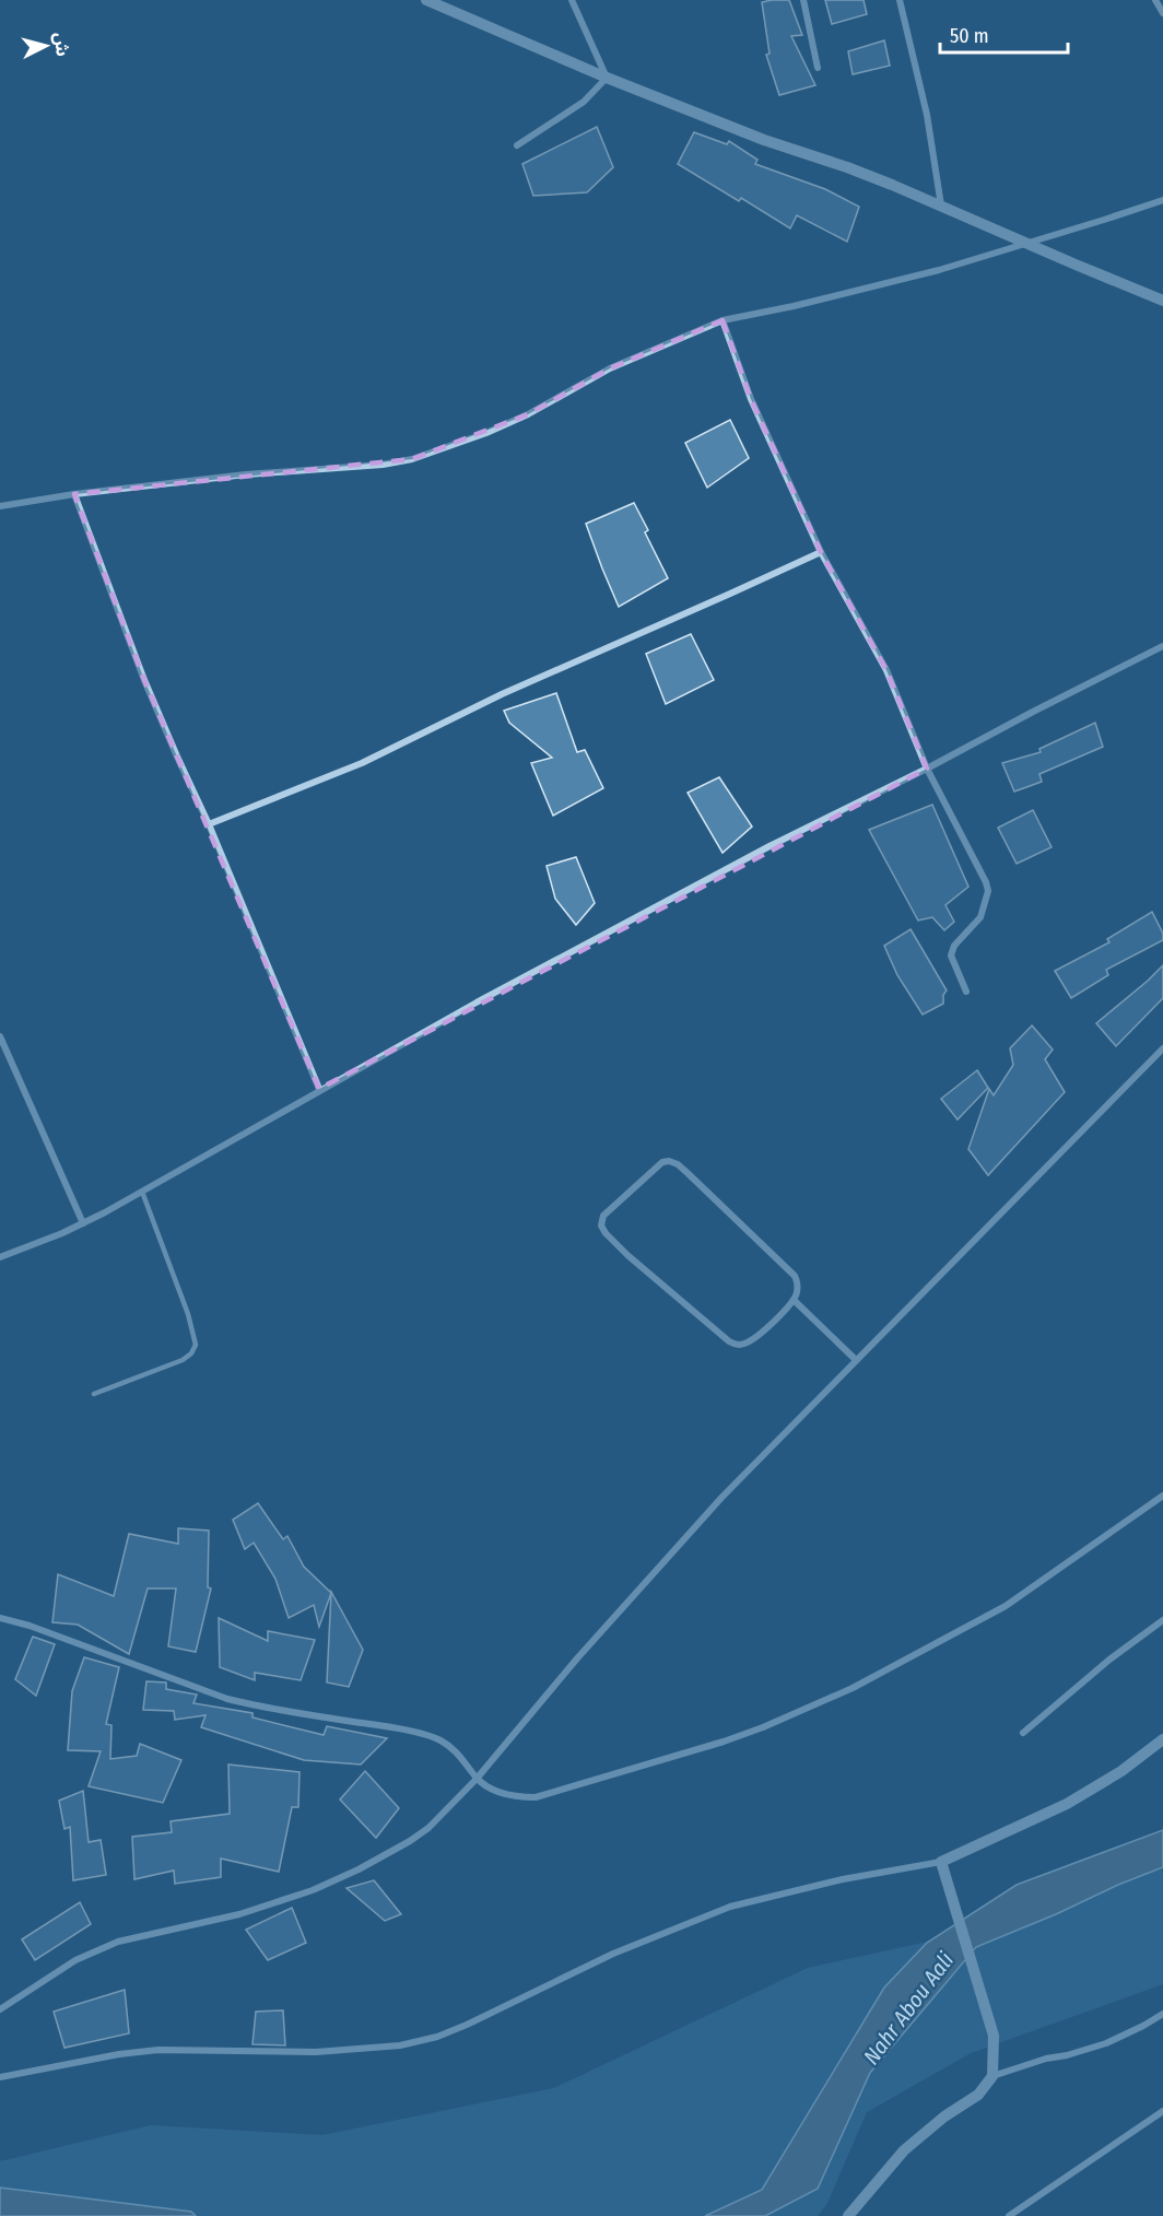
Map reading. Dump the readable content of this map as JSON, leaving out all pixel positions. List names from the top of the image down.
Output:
{
  "water": ["Nahr Abou Aali"],
  "scale_bar": "50 m",
  "north": "right"
}
